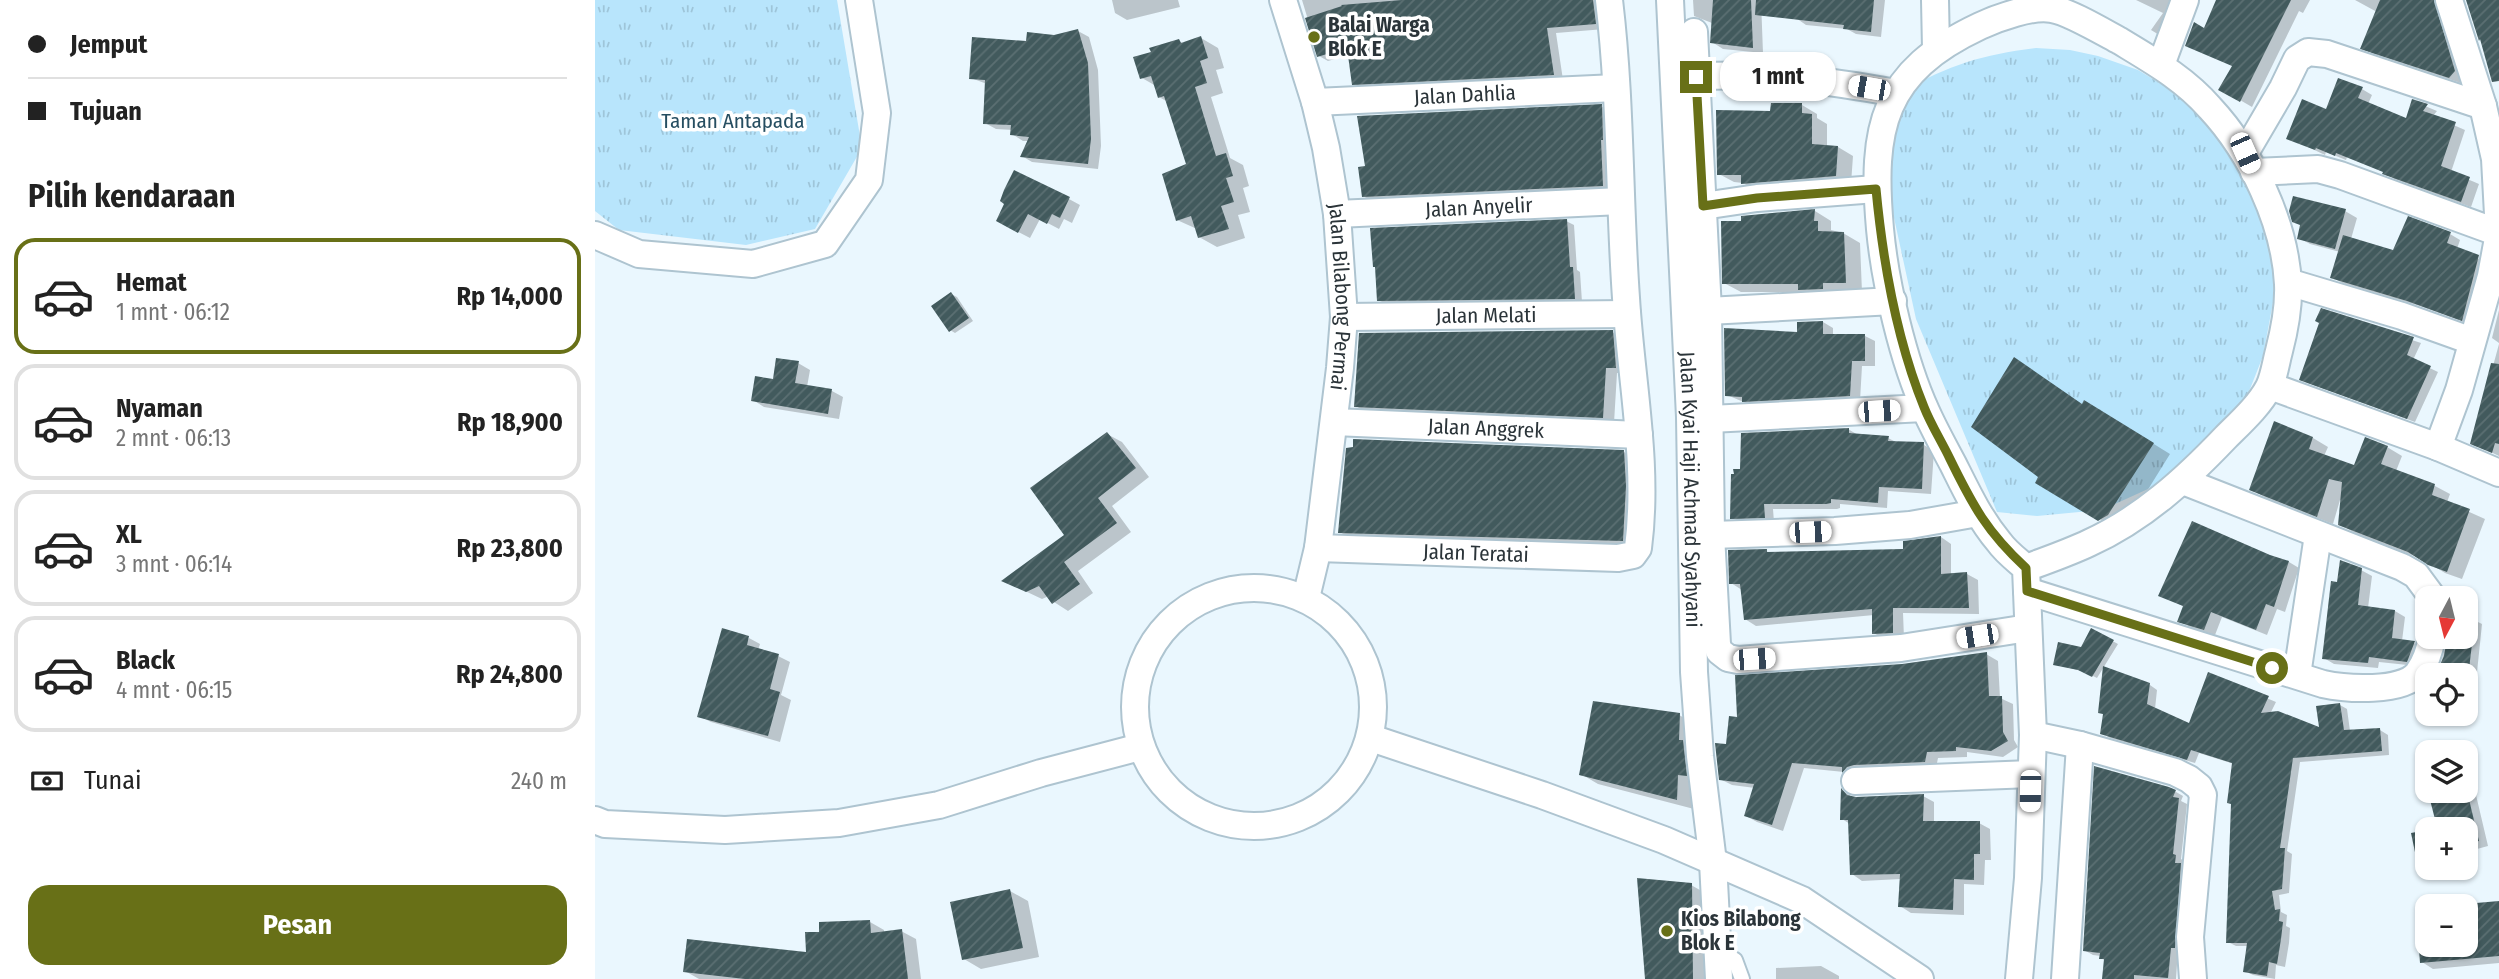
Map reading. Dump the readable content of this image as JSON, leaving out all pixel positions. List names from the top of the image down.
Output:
{
  "streets": {
    "street": [
      "Jalan Dahlia",
      "Jalan Anyelir",
      "Jalan Bilabong Permai",
      "Jalan Melati",
      "Jalan Anggrek",
      "Jalan Kyai Haji Achmad Syahyani",
      "Jalan Teratai"
    ]
  },
  "crossings": [
    ["Jalan Dahlia", "Jalan Bilabong Permai"],
    ["Jalan Anyelir", "Jalan Bilabong Permai"],
    ["Jalan Bilabong Permai", "Jalan Melati"],
    ["Jalan Bilabong Permai", "Jalan Anggrek"],
    ["Jalan Bilabong Permai", "Jalan Teratai"],
    ["Jalan Anggrek", "Jalan Teratai"]
  ],
  "parks": ["Taman Antapada"],
  "places": ["Balai Warga Blok E", "Kios Bilabong Blok E"],
  "north": "bottom",
  "page": {
    "banner": ["Jemput", "Tujuan"],
    "bubble": "1 mnt",
    "heading": "Pilih kendaraan",
    "list": [
      {
        "name": "Hemat",
        "note": "1 mnt · 06:12",
        "value": "Rp 14,000"
      },
      {
        "name": "Nyaman",
        "note": "2 mnt · 06:13",
        "value": "Rp 18,900"
      },
      {
        "name": "XL",
        "note": "3 mnt · 06:14",
        "value": "Rp 23,800"
      },
      {
        "name": "Black",
        "note": "4 mnt · 06:15",
        "value": "Rp 24,800"
      }
    ],
    "map_buttons": ["+", "−"],
    "pay": ["Tunai", "240 m"],
    "buttons": "Pesan"
  }
}
